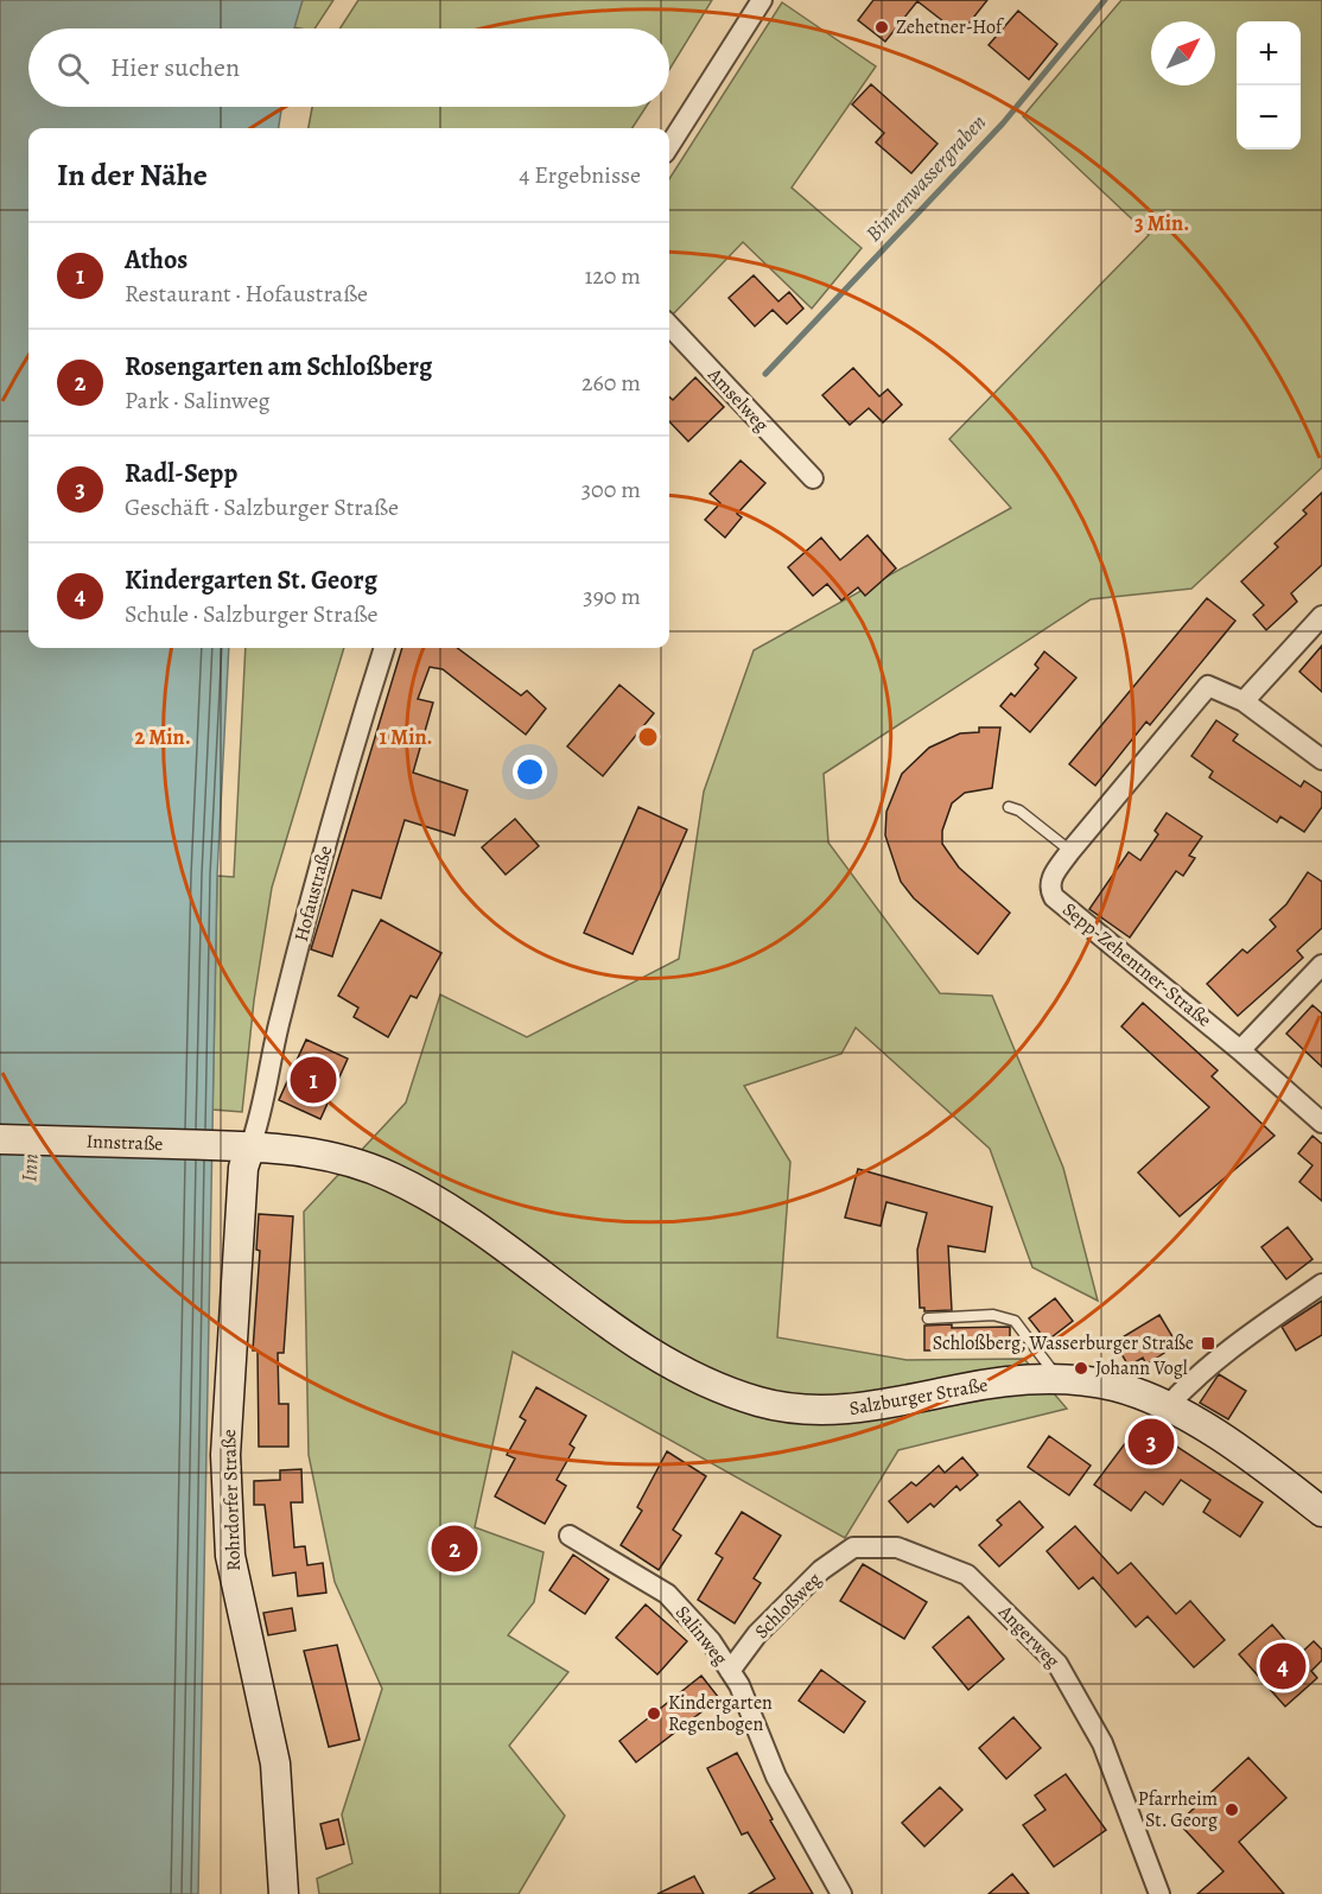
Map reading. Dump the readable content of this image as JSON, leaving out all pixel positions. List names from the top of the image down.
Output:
{
  "streets": {
    "main road": ["Innstraße", "Salzburger Straße", "Rohrdorfer Straße"],
    "street": [
      "Amselweg",
      "Hofaustraße",
      "Sepp-Zehentner-Straße",
      "Schloßweg",
      "Salinweg",
      "Angerweg"
    ]
  },
  "crossings": [
    ["Hofaustraße", "Innstraße"],
    ["Hofaustraße", "Salzburger Straße"],
    ["Hofaustraße", "Rohrdorfer Straße"],
    ["Innstraße", "Salzburger Straße"],
    ["Innstraße", "Rohrdorfer Straße"],
    ["Salzburger Straße", "Rohrdorfer Straße"],
    ["Schloßweg", "Salinweg"],
    ["Schloßweg", "Angerweg"]
  ],
  "water": ["Binnenwassergraben", "Inn"],
  "places": {
    "other": [
      "Zehetner-Hof",
      "Johann Vogl",
      "Kindergarten Regenbogen",
      "Pfarrheim St. Georg"
    ],
    "transit": ["Schloßberg, Wasserburger Straße"]
  },
  "north": "top right",
  "page": {
    "map_buttons": ["+", "−"],
    "search": "Hier suchen",
    "heading": ["In der Nähe", "4 Ergebnisse"],
    "list": [
      {
        "mark": "1",
        "name": "Athos",
        "note": "Restaurant · Hofaustraße",
        "value": "120 m"
      },
      {
        "mark": "2",
        "name": "Rosengarten am Schloßberg",
        "note": "Park · Salinweg",
        "value": "260 m"
      },
      {
        "mark": "3",
        "name": "Radl-Sepp",
        "note": "Geschäft · Salzburger Straße",
        "value": "300 m"
      },
      {
        "mark": "4",
        "name": "Kindergarten St. Georg",
        "note": "Schule · Salzburger Straße",
        "value": "390 m"
      }
    ],
    "pins": [
      "1",
      "3",
      "2",
      "4"
    ]
  },
  "rings": ["3 Min.", "1 Min.", "2 Min."]
}
